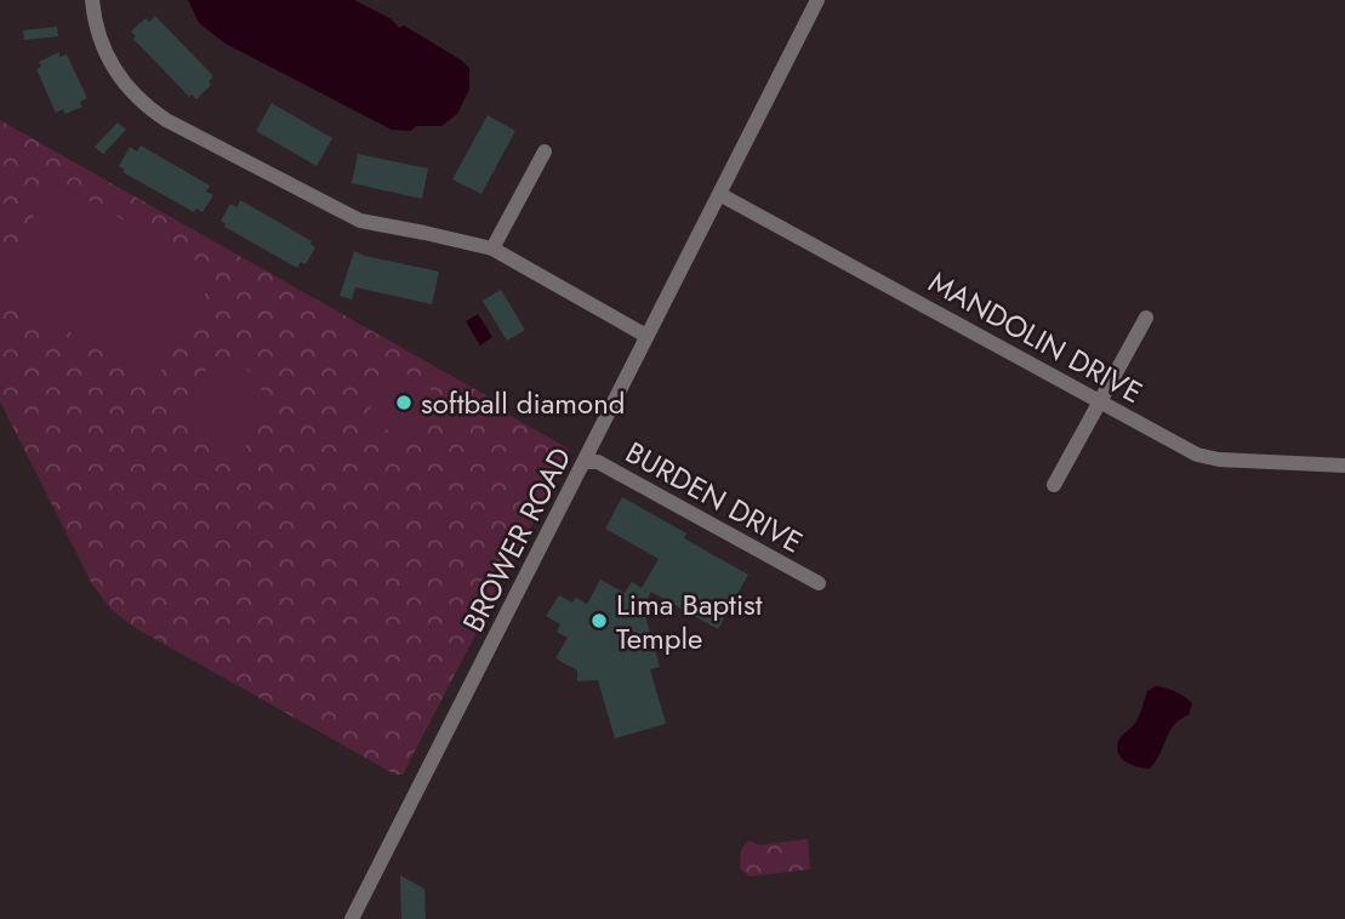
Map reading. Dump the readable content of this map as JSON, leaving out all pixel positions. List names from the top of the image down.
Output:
{
  "streets": {
    "street": ["MANDOLIN DRIVE", "BURDEN DRIVE", "BROWER ROAD"]
  },
  "crossings": [
    ["MANDOLIN DRIVE", "BROWER ROAD"],
    ["BURDEN DRIVE", "BROWER ROAD"]
  ],
  "places": ["softball diamond", "Lima Baptist Temple"]
}
